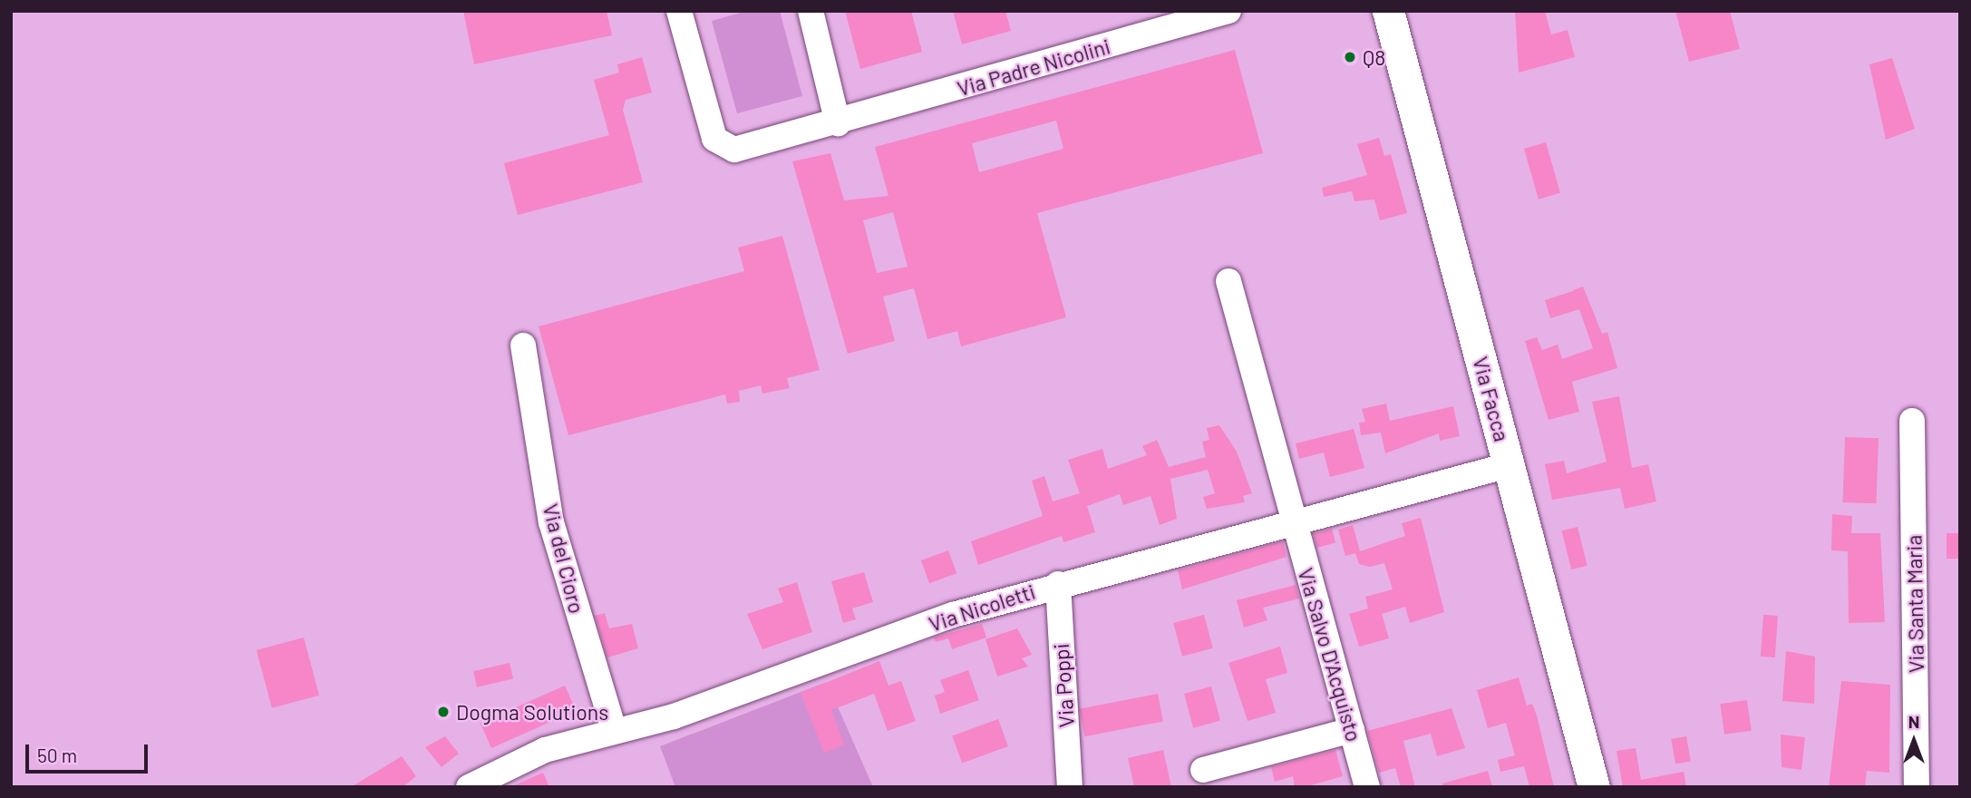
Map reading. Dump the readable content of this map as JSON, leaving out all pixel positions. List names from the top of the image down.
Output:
{
  "streets": {
    "main road": ["Via Facca"],
    "street": [
      "Via Padre Nicolini",
      "Via del Cioro",
      "Via Santa Maria",
      "Via Nicoletti",
      "Via Salvo D'Acquisto",
      "Via Poppi"
    ]
  },
  "crossings": [
    ["Via Facca", "Via Nicoletti"],
    ["Via del Cioro", "Via Nicoletti"],
    ["Via Nicoletti", "Via Salvo D'Acquisto"],
    ["Via Nicoletti", "Via Poppi"]
  ],
  "places": ["Q8", "Dogma Solutions"],
  "scale_bar": "50 m",
  "north": "top"
}
